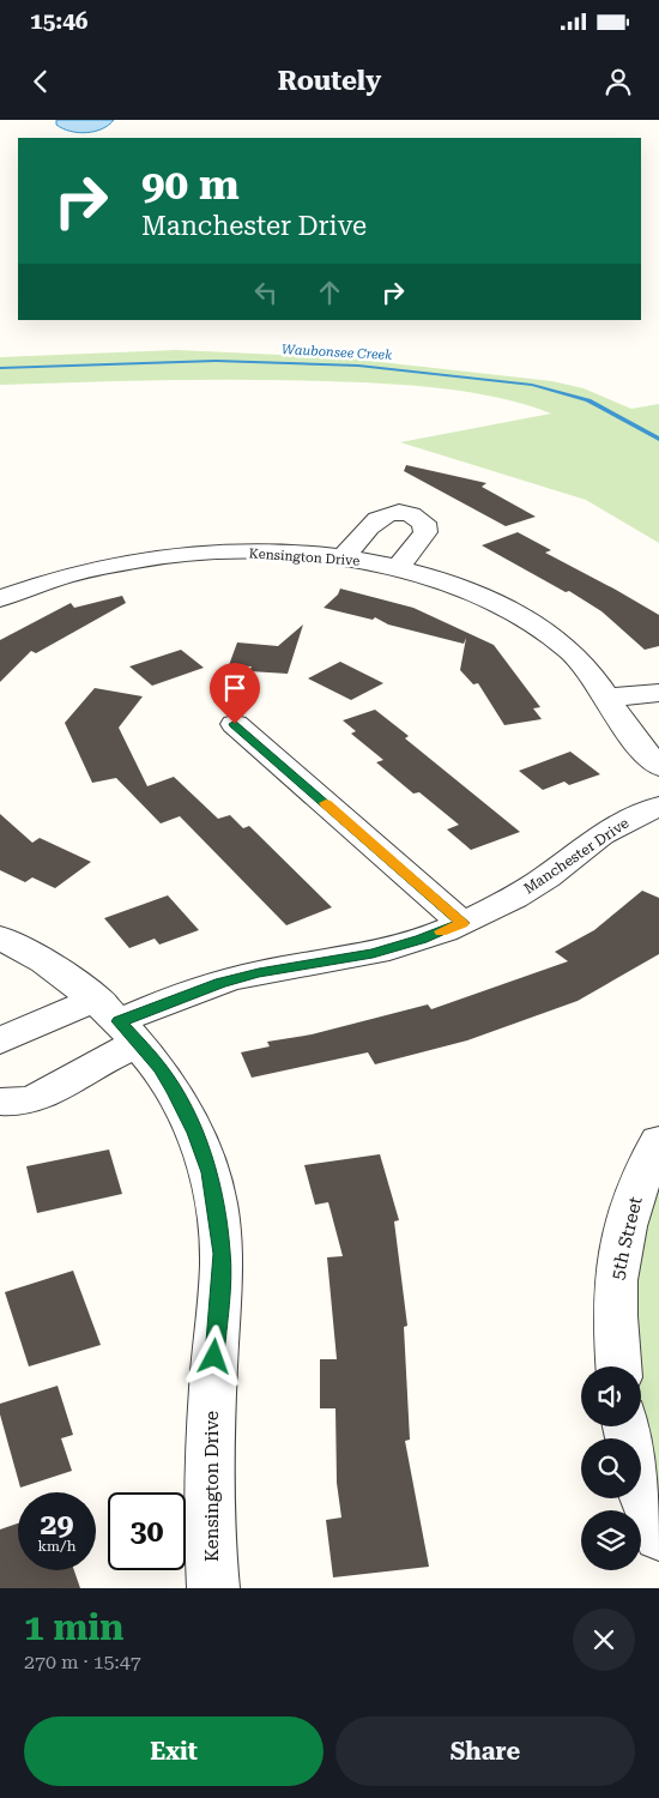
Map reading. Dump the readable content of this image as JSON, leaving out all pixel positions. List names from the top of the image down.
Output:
{
  "streets": {
    "street": ["Kensington Drive", "Manchester Drive", "5th Street"]
  },
  "crossings": [
    ["Kensington Drive", "Manchester Drive"]
  ],
  "water": ["Waubonsee Creek"],
  "page": {
    "status": "15:46",
    "header": "Routely",
    "turn": ["90 m", "Manchester Drive"],
    "speed": "29 km/h",
    "limit": "30",
    "heading": ["1 min", "270 m · 15:47"],
    "buttons": ["Exit", "Share"]
  }
}
